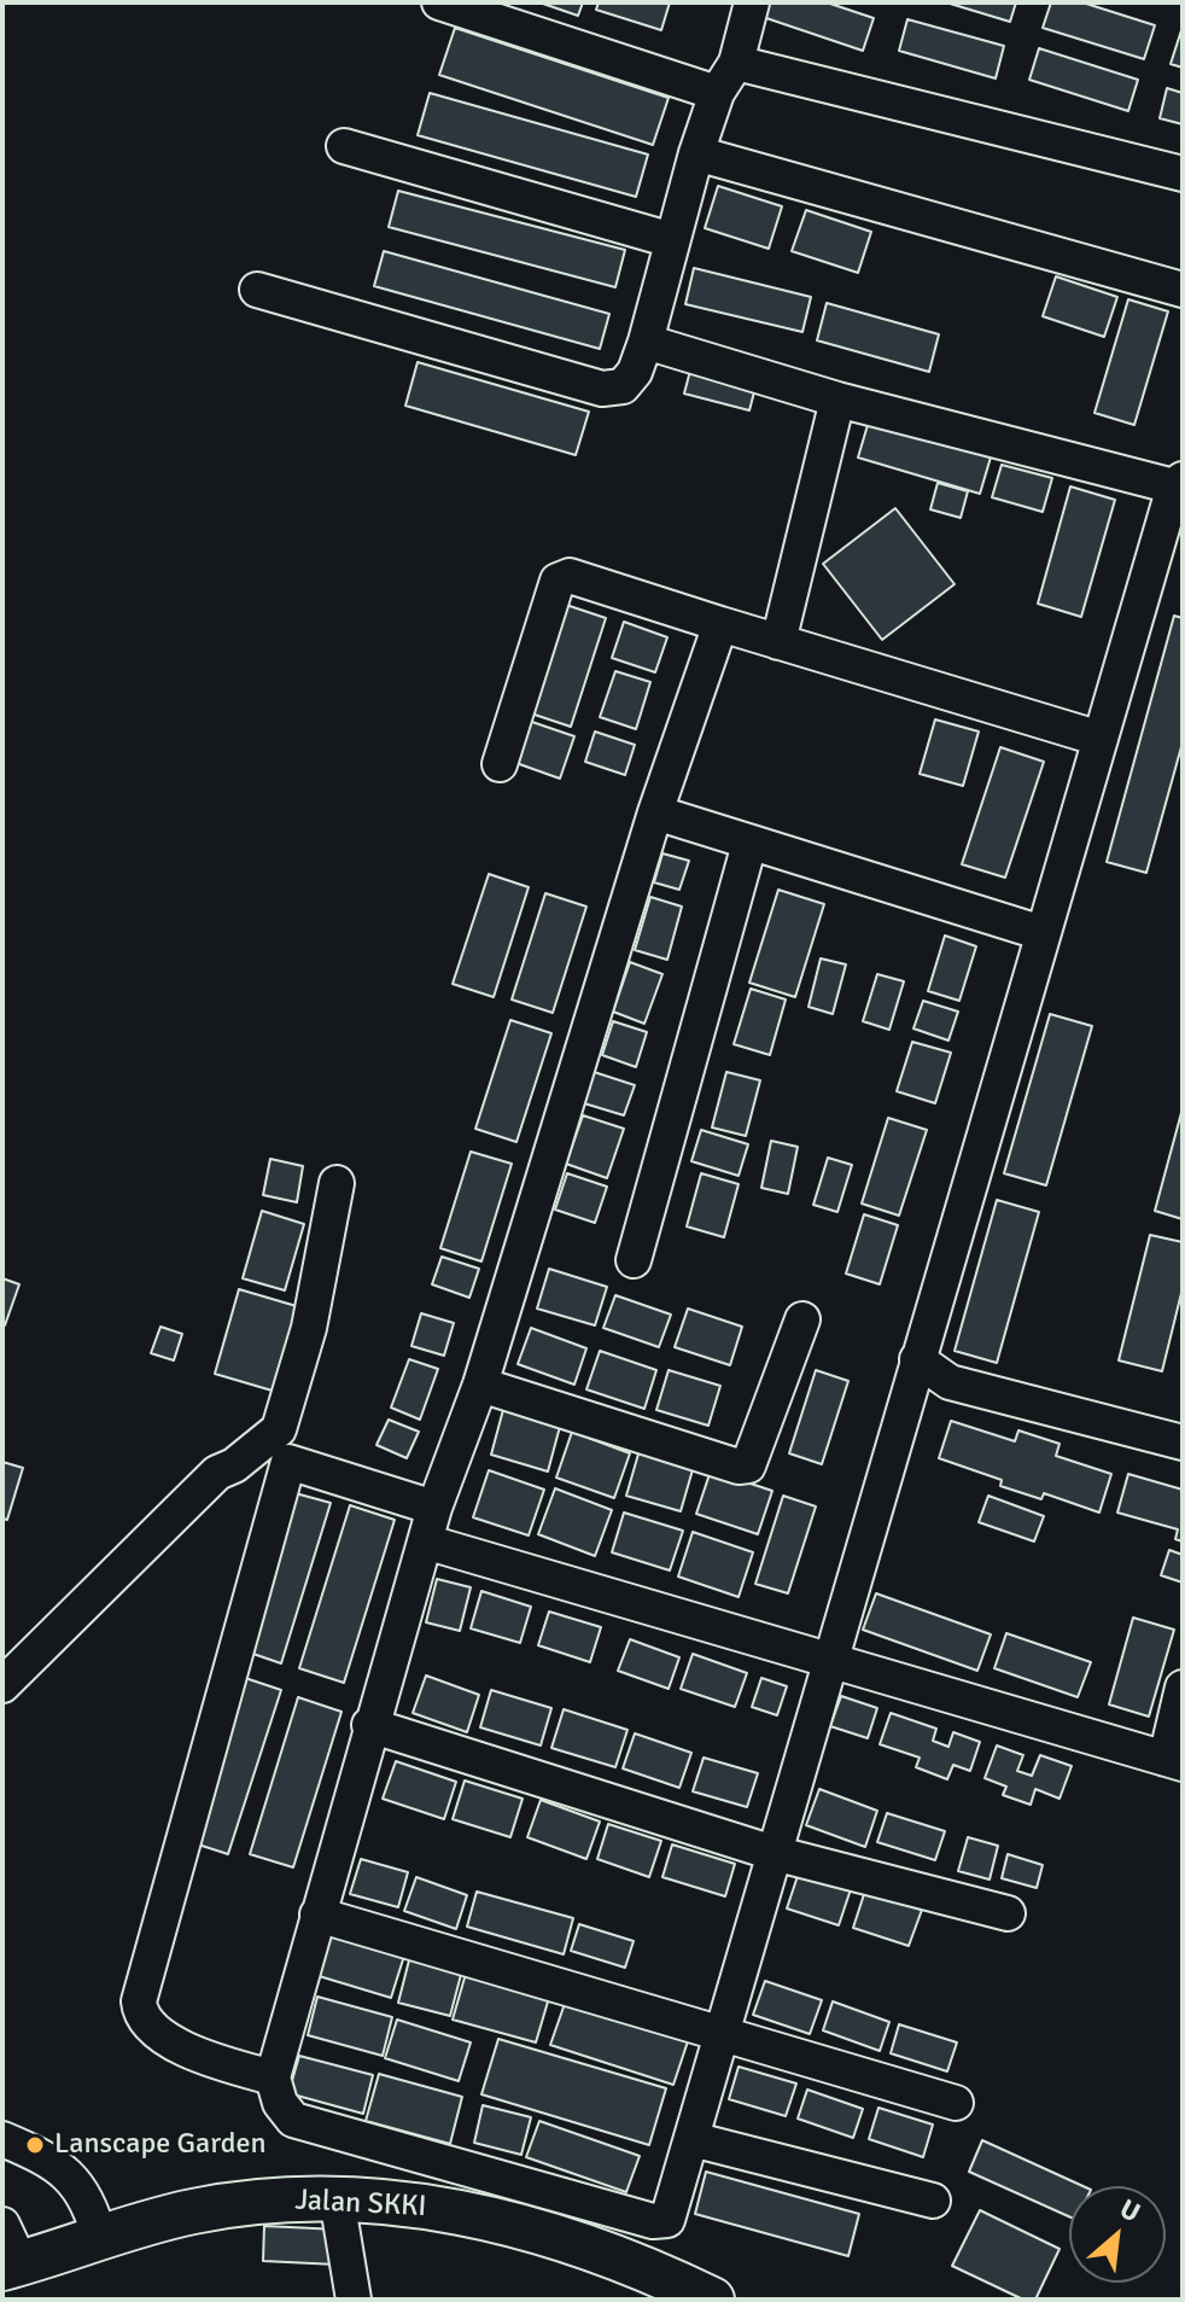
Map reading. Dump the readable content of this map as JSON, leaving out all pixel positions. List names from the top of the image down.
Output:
{
  "streets": {
    "main road": ["Jalan SKKI"]
  },
  "places": ["Lanscape Garden"],
  "north": "top right"
}
